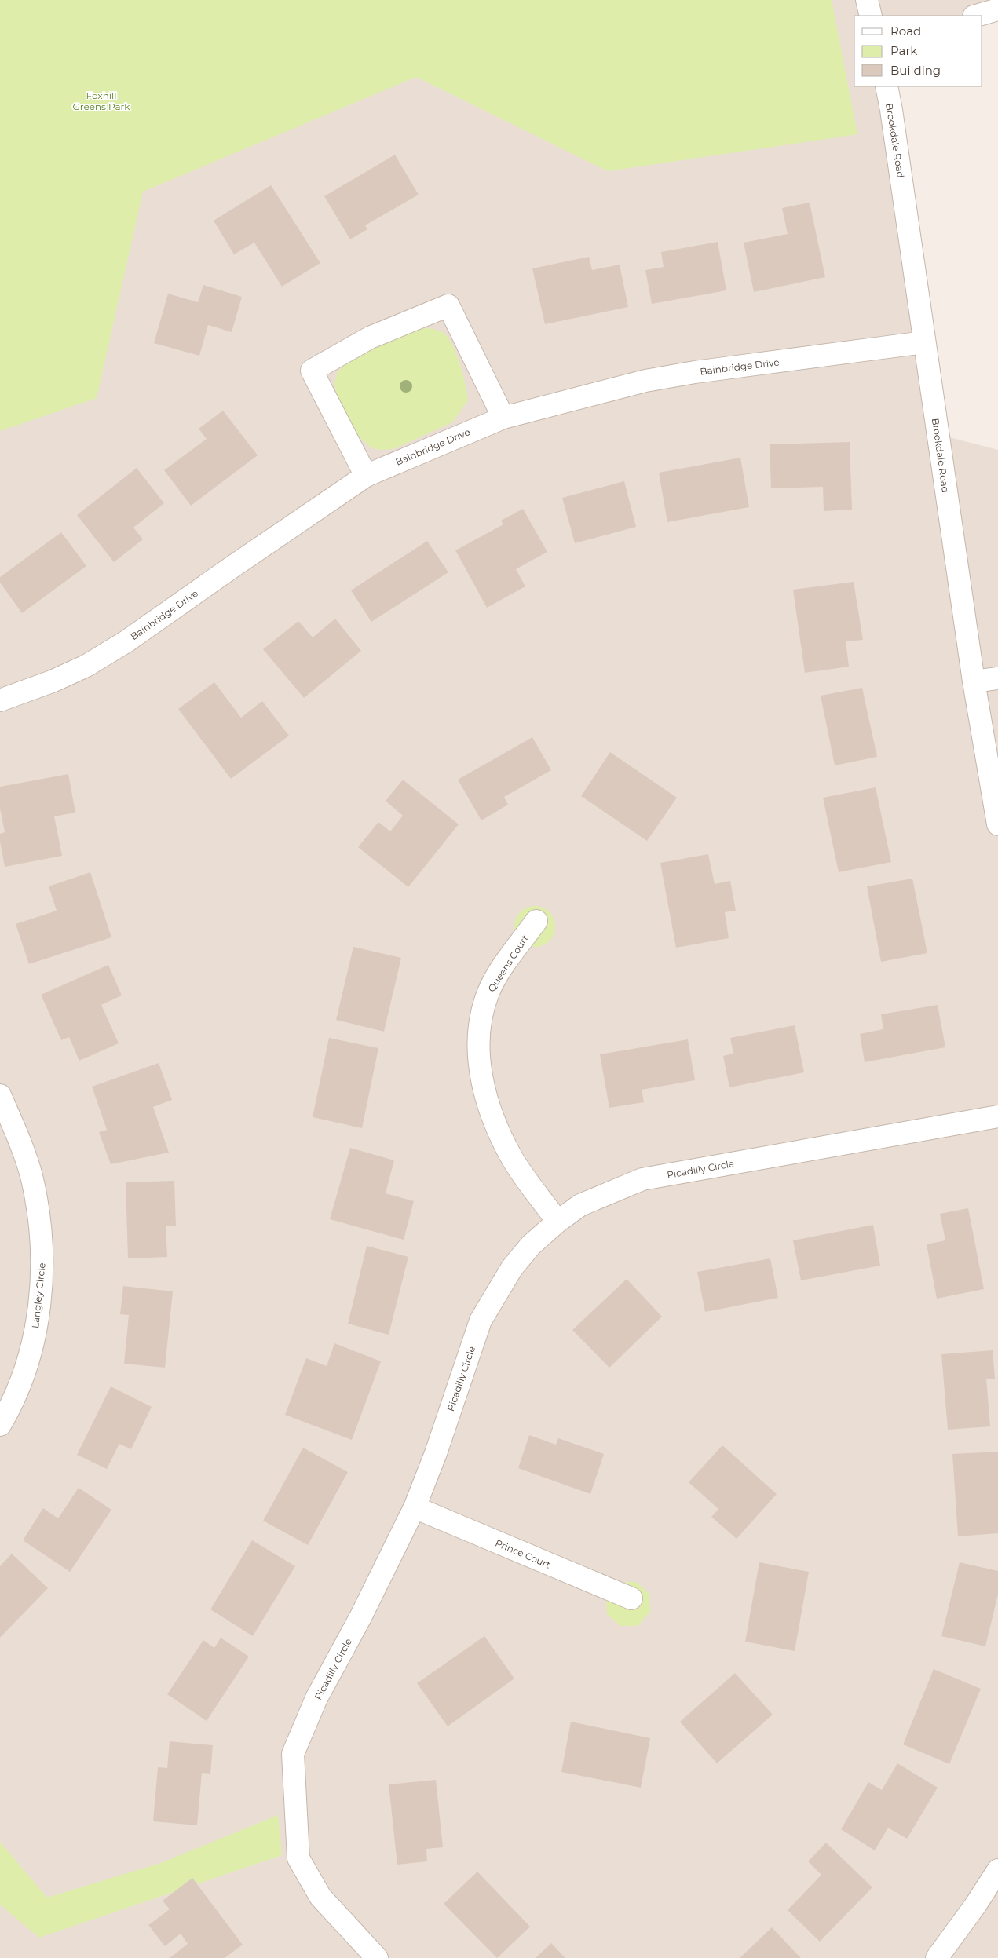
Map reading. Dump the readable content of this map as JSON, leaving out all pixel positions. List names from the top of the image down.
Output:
{
  "streets": {
    "street": [
      "Brookdale Road",
      "Bainbridge Drive",
      "Queens Court",
      "Picadilly Circle",
      "Langley Circle",
      "Prince Court"
    ]
  },
  "crossings": [
    ["Brookdale Road", "Bainbridge Drive"],
    ["Queens Court", "Picadilly Circle"],
    ["Picadilly Circle", "Prince Court"]
  ],
  "parks": ["Foxhill Greens Park"],
  "legend": ["Road", "Park", "Building"]
}
